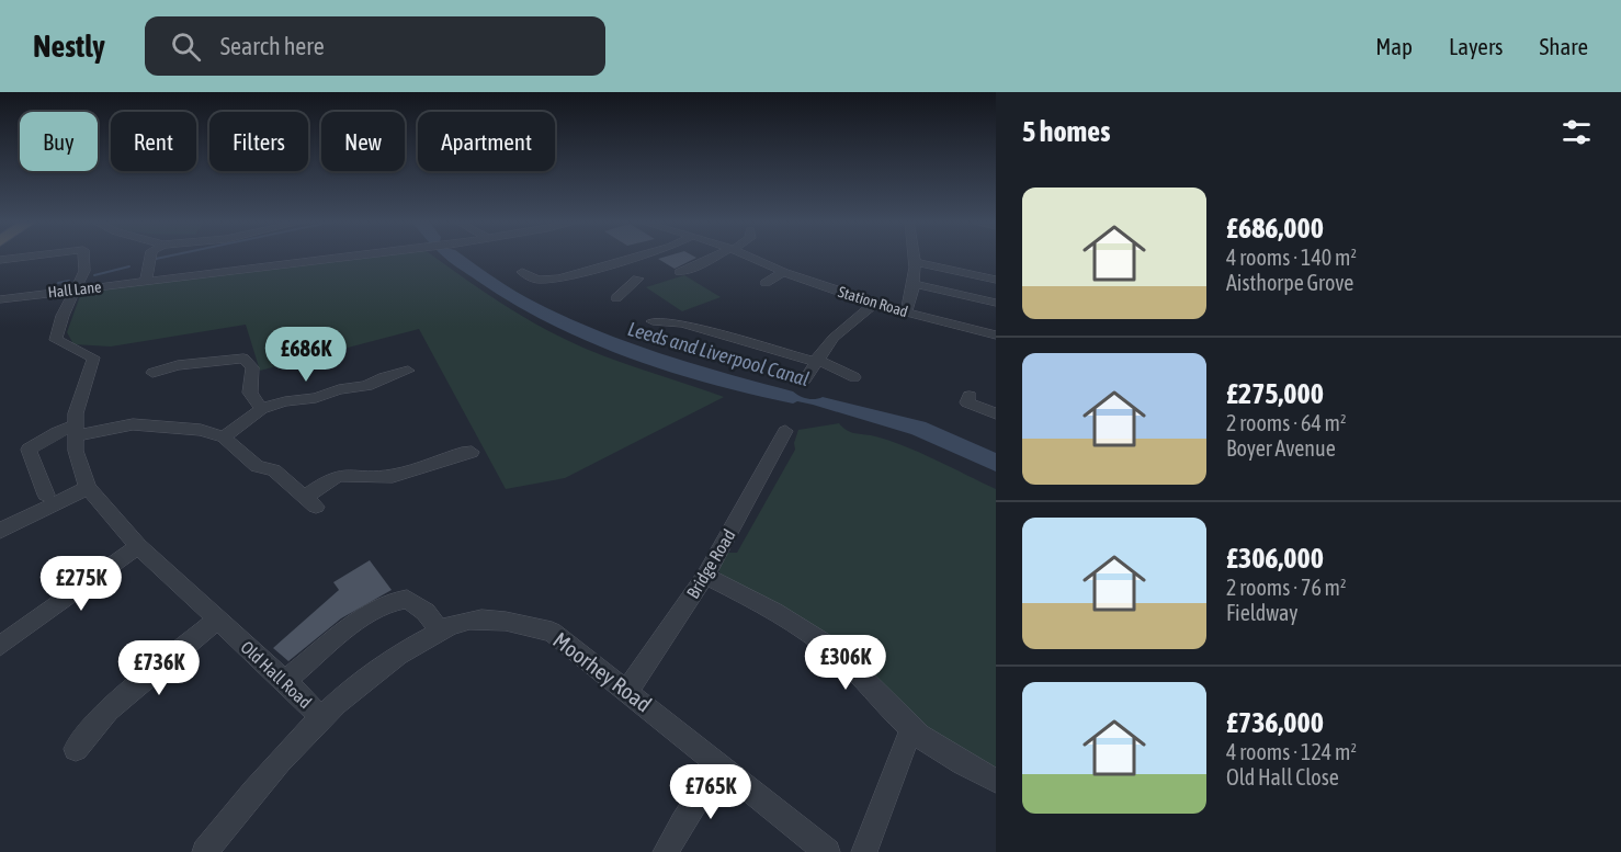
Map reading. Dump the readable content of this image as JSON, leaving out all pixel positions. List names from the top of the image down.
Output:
{
  "streets": {
    "street": [
      "Hall Lane",
      "Station Road",
      "Bridge Road",
      "Moorhey Road",
      "Old Hall Road"
    ]
  },
  "crossings": [
    ["Hall Lane", "Old Hall Road"],
    ["Bridge Road", "Moorhey Road"],
    ["Moorhey Road", "Old Hall Road"]
  ],
  "water": ["Leeds and Liverpool Canal"],
  "page": {
    "header": "Nestly",
    "search": "Search here",
    "nav": ["Map", "Layers", "Share"],
    "heading": "5 homes",
    "chip": [
      "Buy",
      "Rent",
      "Filters",
      "New",
      "Apartment"
    ],
    "list": [
      {
        "name": "£686,000",
        "note": "4 rooms · 140 m² · Aisthorpe Grove"
      },
      {
        "name": "£275,000",
        "note": "2 rooms · 64 m² · Boyer Avenue"
      },
      {
        "name": "£306,000",
        "note": "2 rooms · 76 m² · Fieldway"
      },
      {
        "name": "£736,000",
        "note": "4 rooms · 124 m² · Old Hall Close"
      }
    ],
    "price": [
      "£686K",
      "£275K",
      "£306K",
      "£736K",
      "£765K"
    ]
  }
}
